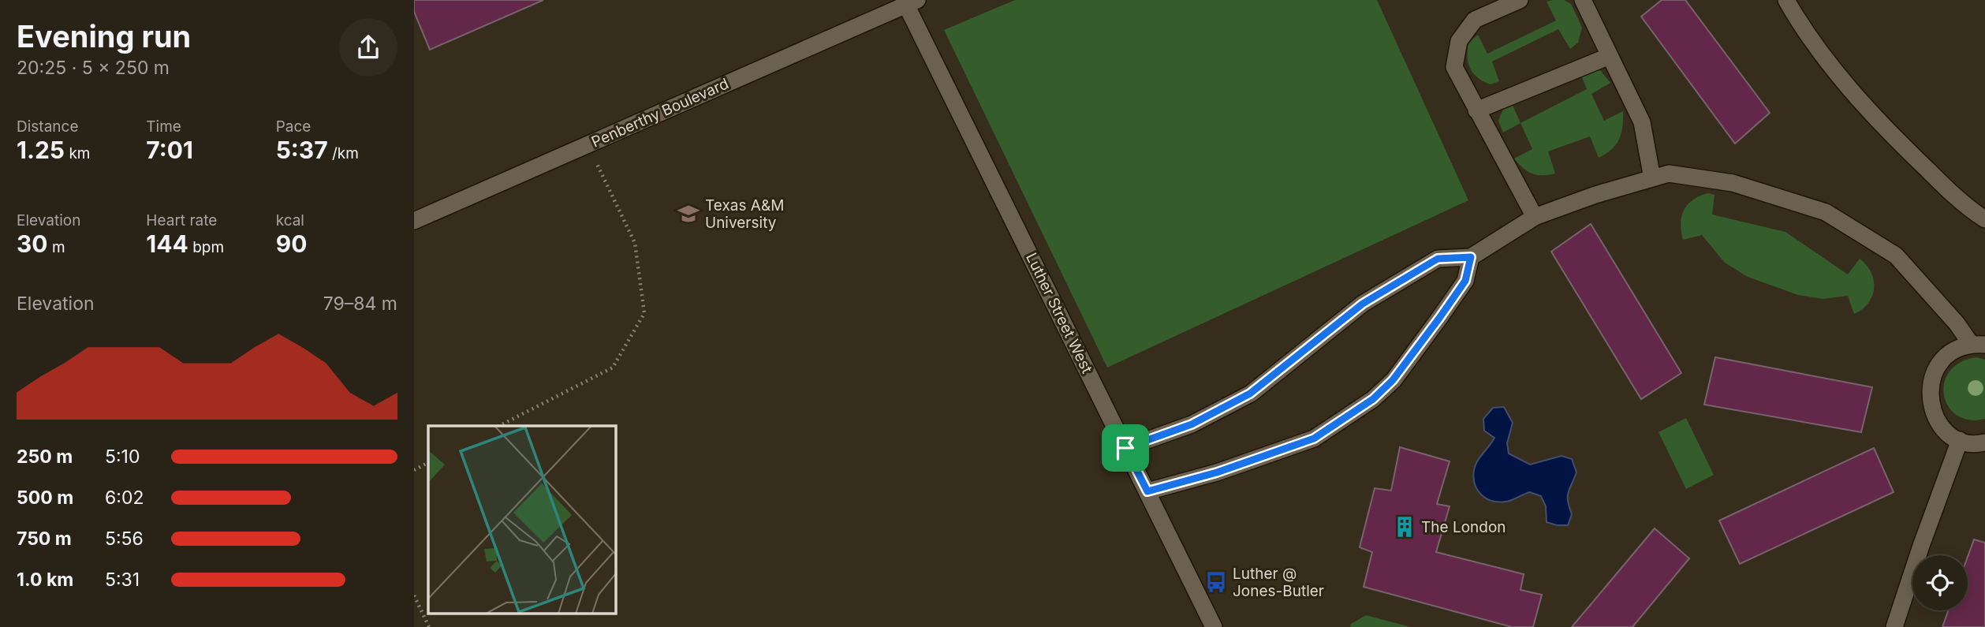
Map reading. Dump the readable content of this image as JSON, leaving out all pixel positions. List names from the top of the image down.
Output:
{
  "streets": {
    "street": ["Penberthy Boulevard", "Luther Street West"]
  },
  "crossings": [
    ["Penberthy Boulevard", "Luther Street West"]
  ],
  "places": {
    "school or university": ["Texas A&M University"],
    "building": ["The London"],
    "bus stop": ["Luther @ Jones-Butler"]
  },
  "page": {
    "heading": ["Evening run", "20:25 · 5 × 250 m"],
    "stats": [
      ["Distance", "1.25 km"],
      ["Time", "7:01"],
      ["Pace", "5:37 /km"],
      ["Elevation", "30 m"],
      ["Heart rate", "144 bpm"],
      ["kcal", "90"]
    ],
    "chart": ["Elevation", "79–84 m"],
    "list": [
      {
        "name": "250 m",
        "note": "5:10"
      },
      {
        "name": "500 m",
        "note": "6:02"
      },
      {
        "name": "750 m",
        "note": "5:56"
      },
      {
        "name": "1.0 km",
        "note": "5:31"
      }
    ]
  }
}
